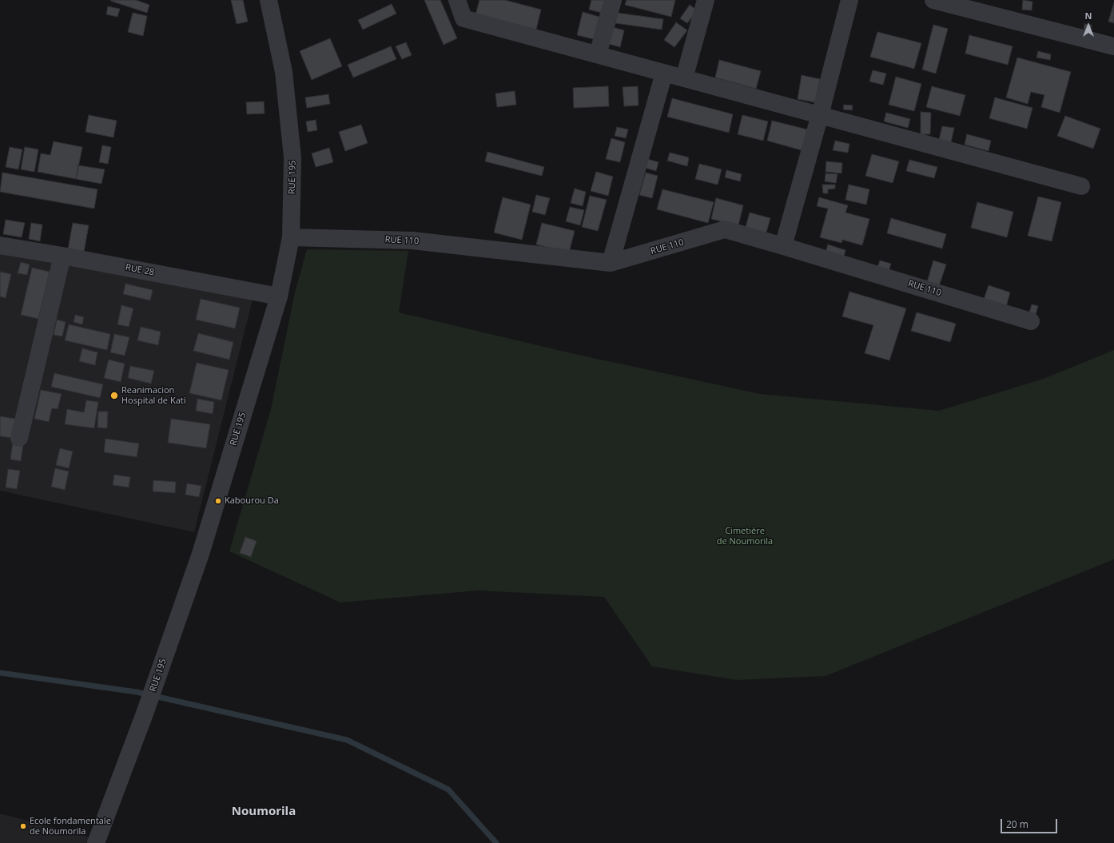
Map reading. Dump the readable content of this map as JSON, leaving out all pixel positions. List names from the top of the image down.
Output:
{
  "streets": {
    "street": ["RUE 195", "RUE 110", "RUE 28"]
  },
  "crossings": [
    ["RUE 195", "RUE 110"],
    ["RUE 195", "RUE 28"]
  ],
  "districts": ["Noumorila"],
  "parks": ["Cimetière de Noumorila"],
  "places": ["Reanimacion Hospital de Kati", "Kabourou Da", "Ecole fondamentale de Noumorila"],
  "scale_bar": "20 m",
  "north": "top"
}
